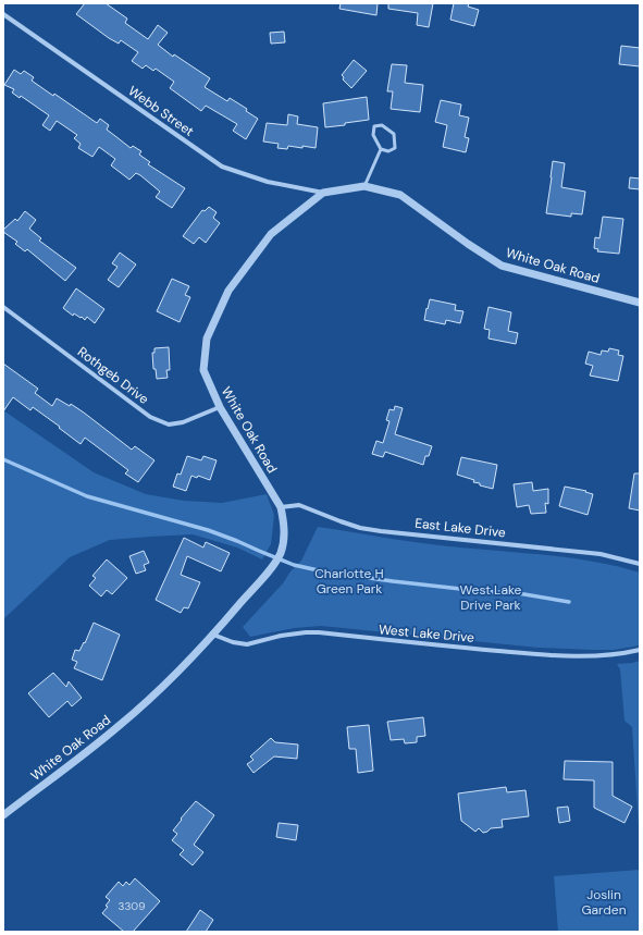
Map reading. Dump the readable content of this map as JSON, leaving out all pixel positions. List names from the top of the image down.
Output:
{
  "streets": {
    "street": [
      "Webb Street",
      "White Oak Road",
      "Rothgeb Drive",
      "East Lake Drive",
      "West Lake Drive"
    ]
  },
  "crossings": [
    ["Webb Street", "White Oak Road"],
    ["White Oak Road", "Rothgeb Drive"],
    ["White Oak Road", "East Lake Drive"],
    ["White Oak Road", "West Lake Drive"]
  ],
  "parks": ["Charlotte H Green Park", "West Lake Drive Park", "Joslin Garden"],
  "house_numbers": ["3309"]
}
